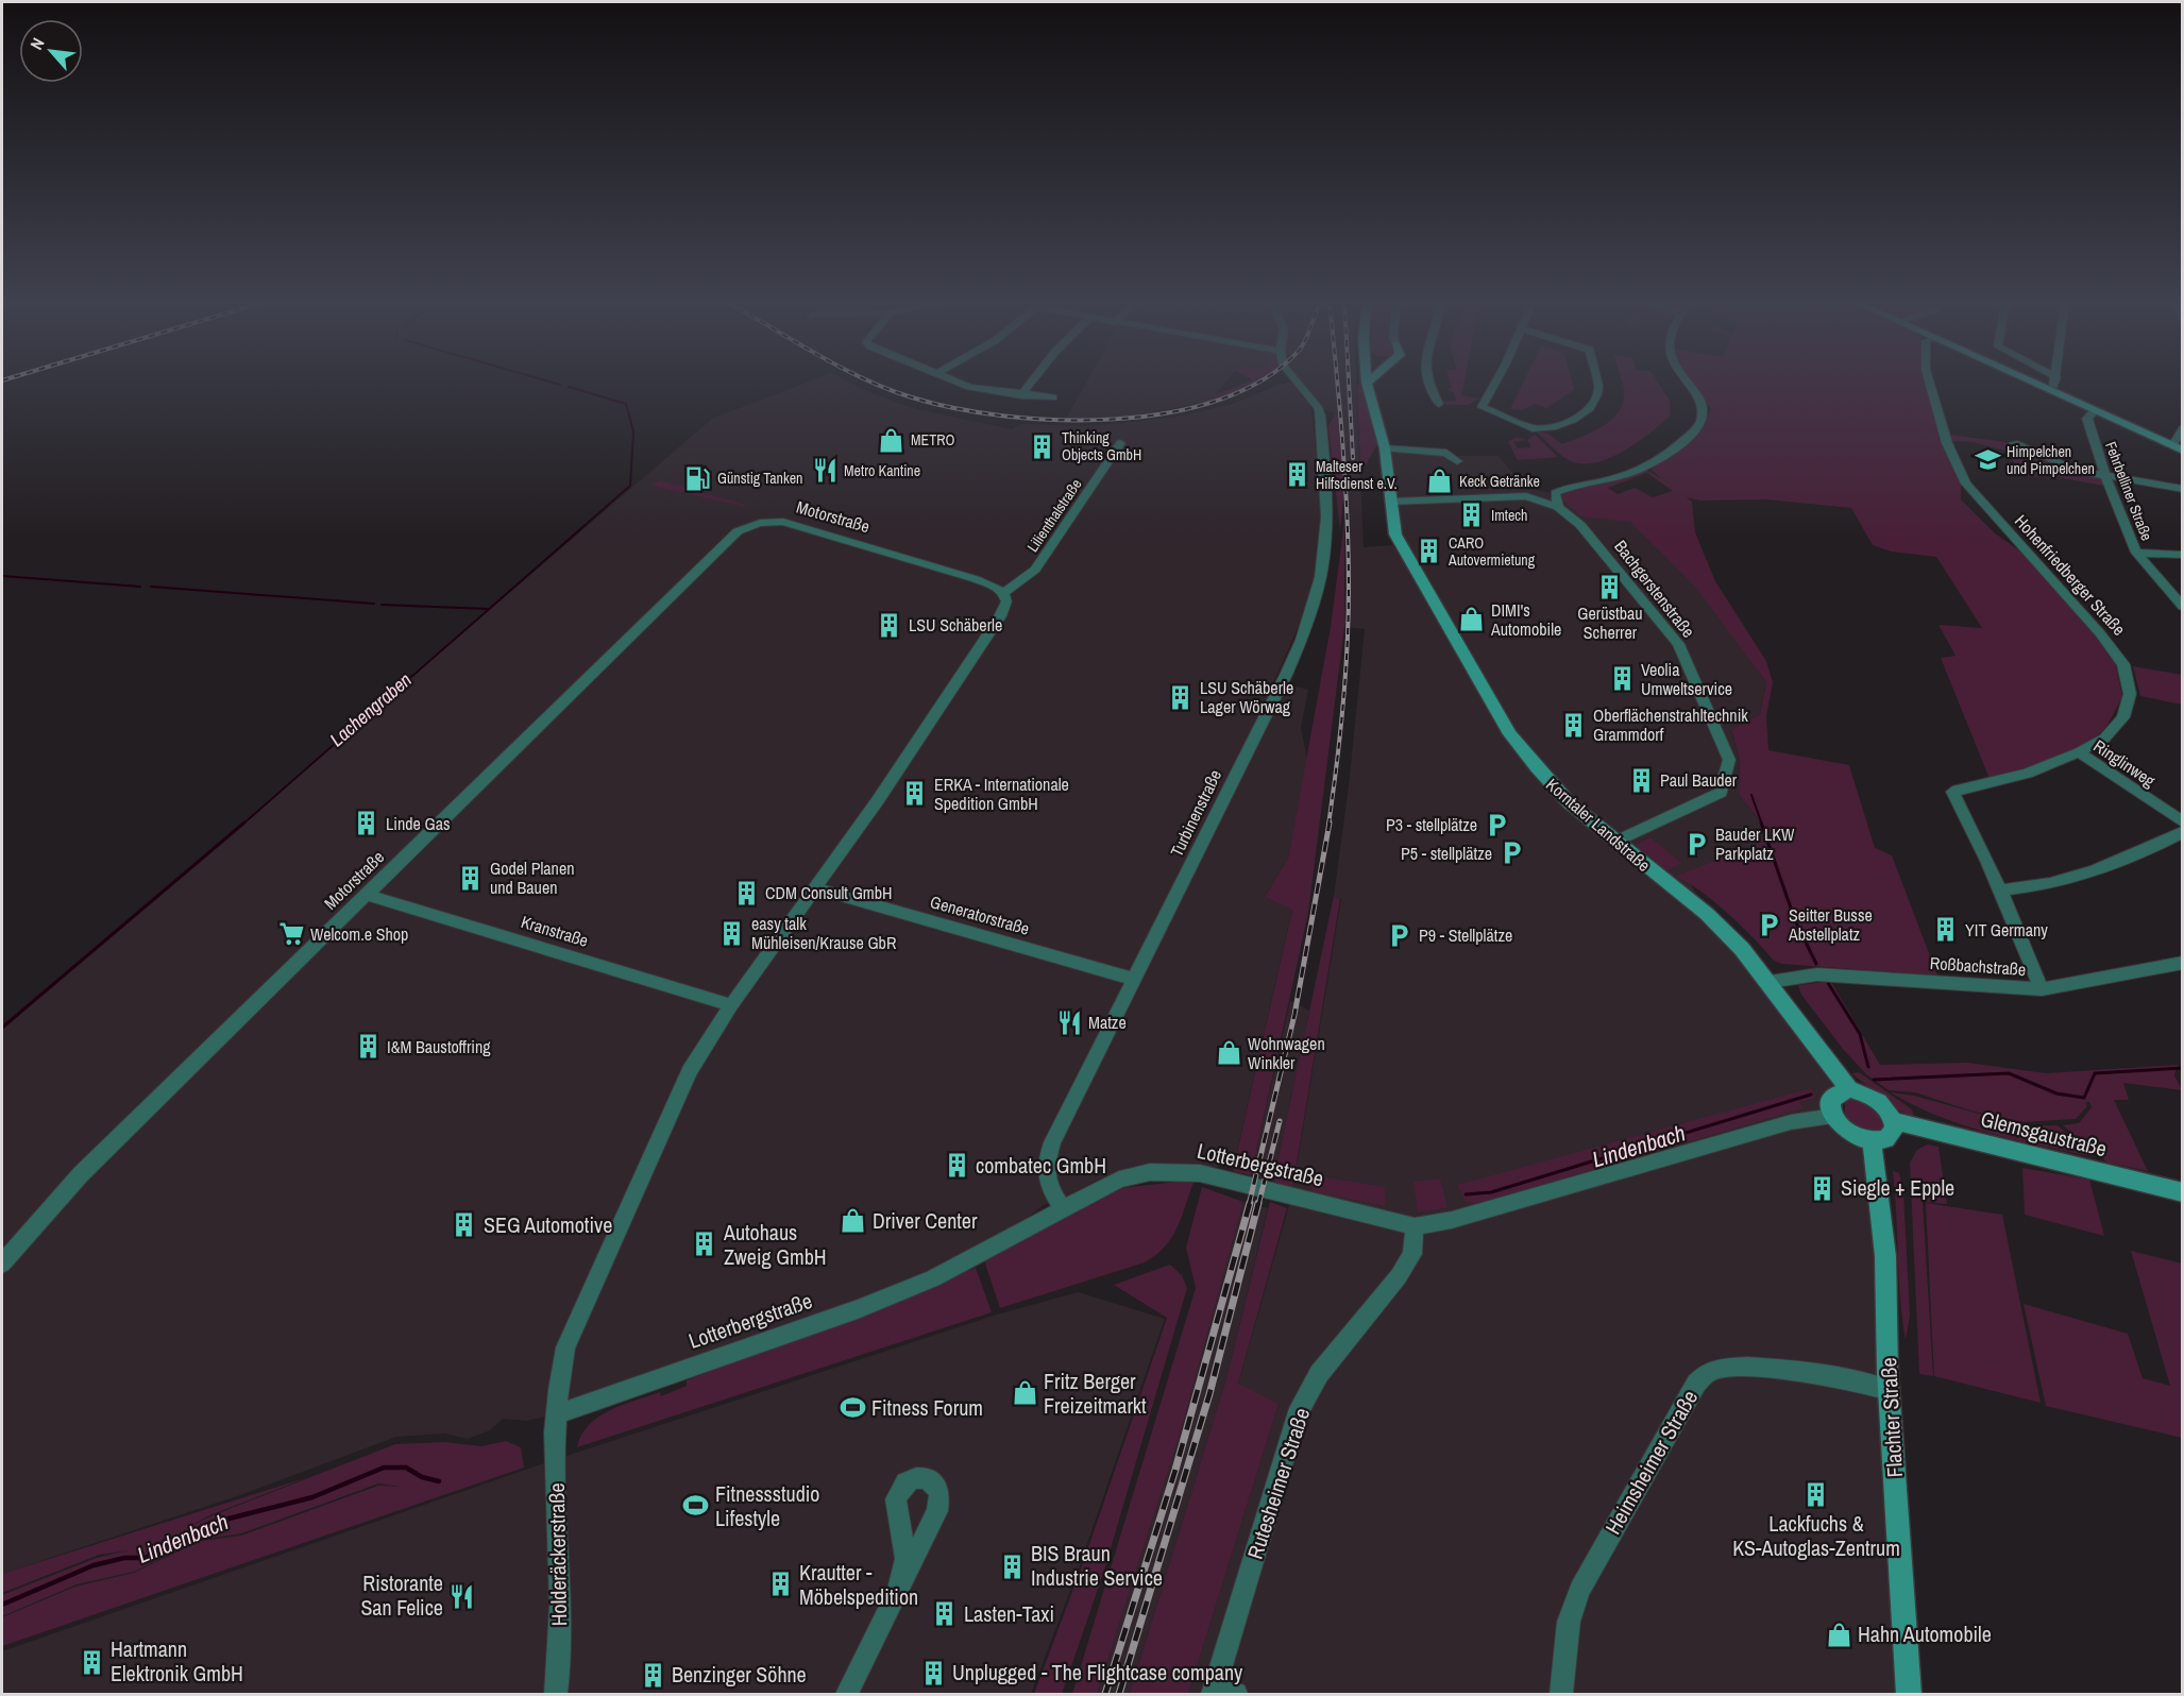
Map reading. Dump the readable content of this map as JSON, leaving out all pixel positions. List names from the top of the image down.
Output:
{
  "streets": {
    "main road": ["Korntaler Landstraße", "Glemsgaustraße", "Flachter Straße"],
    "street": [
      "Fehrbelliner Straße",
      "Lilienthalstraße",
      "Motorstraße",
      "Hohenfriedberger Straße",
      "Bachgerstenstraße",
      "Ringlinweg",
      "Turbinenstraße",
      "Generatorstraße",
      "Kranstraße",
      "Roßbachstraße",
      "Lotterbergstraße",
      "Heimsheimer Straße",
      "Rutesheimer Straße",
      "Holderäckerstraße"
    ]
  },
  "crossings": [
    ["Lilienthalstraße", "Motorstraße"],
    ["Motorstraße", "Kranstraße"],
    ["Hohenfriedberger Straße", "Ringlinweg"],
    ["Hohenfriedberger Straße", "Roßbachstraße"],
    ["Bachgerstenstraße", "Korntaler Landstraße"],
    ["Turbinenstraße", "Generatorstraße"],
    ["Turbinenstraße", "Lotterbergstraße"],
    ["Korntaler Landstraße", "Roßbachstraße"],
    ["Korntaler Landstraße", "Glemsgaustraße"],
    ["Korntaler Landstraße", "Lotterbergstraße"],
    ["Korntaler Landstraße", "Flachter Straße"],
    ["Glemsgaustraße", "Lotterbergstraße"],
    ["Glemsgaustraße", "Flachter Straße"],
    ["Lotterbergstraße", "Flachter Straße"],
    ["Lotterbergstraße", "Rutesheimer Straße"],
    ["Lotterbergstraße", "Holderäckerstraße"],
    ["Flachter Straße", "Heimsheimer Straße"]
  ],
  "water": ["Lachengraben", "Lindenbach"],
  "places": {
    "shop": [
      "METRO",
      "Keck Getränke",
      "DIMI's Automobile",
      "Wohnwagen Winkler",
      "Driver Center",
      "Fritz Berger Freizeitmarkt",
      "Hahn Automobile"
    ],
    "building": [
      "Thinking Objects GmbH",
      "Malteser Hilfsdienst e.V.",
      "Imtech",
      "CARO Autovermietung",
      "Gerüstbau Scherrer",
      "LSU Schäberle",
      "Veolia Umweltservice",
      "LSU Schäberle Lager Wörwag",
      "Oberflächenstrahltechnik Grammdorf",
      "Paul Bauder",
      "ERKA - Internationale Spedition GmbH",
      "Linde Gas",
      "Godel Planen und Bauen",
      "CDM Consult GmbH",
      "YIT Germany",
      "easy talk Mühleisen/Krause GbR",
      "I&M Baustoffring",
      "combatec GmbH",
      "Siegle + Epple",
      "SEG Automotive",
      "Autohaus Zweig GmbH",
      "Lackfuchs & KS-Autoglas-Zentrum",
      "BIS Braun Industrie Service",
      "Krautter - Möbelspedition",
      "Lasten-Taxi",
      "Hartmann Elektronik GmbH",
      "Unplugged - The Flightcase company",
      "Benzinger Söhne"
    ],
    "school or university": ["Himpelchen und Pimpelchen"],
    "restaurant": ["Metro Kantine", "Matze", "Ristorante San Felice"],
    "fuel station": ["Günstig Tanken"],
    "parking": [
      "P3 - stellplätze",
      "Bauder LKW Parkplatz",
      "P5 - stellplätze",
      "Seitter Busse Abstellplatz",
      "P9 - Stellplätze"
    ],
    "supermarket": ["Welcom.e Shop"],
    "sports": ["Fitness Forum", "Fitnessstudio Lifestyle"]
  },
  "north": "top left"
}
